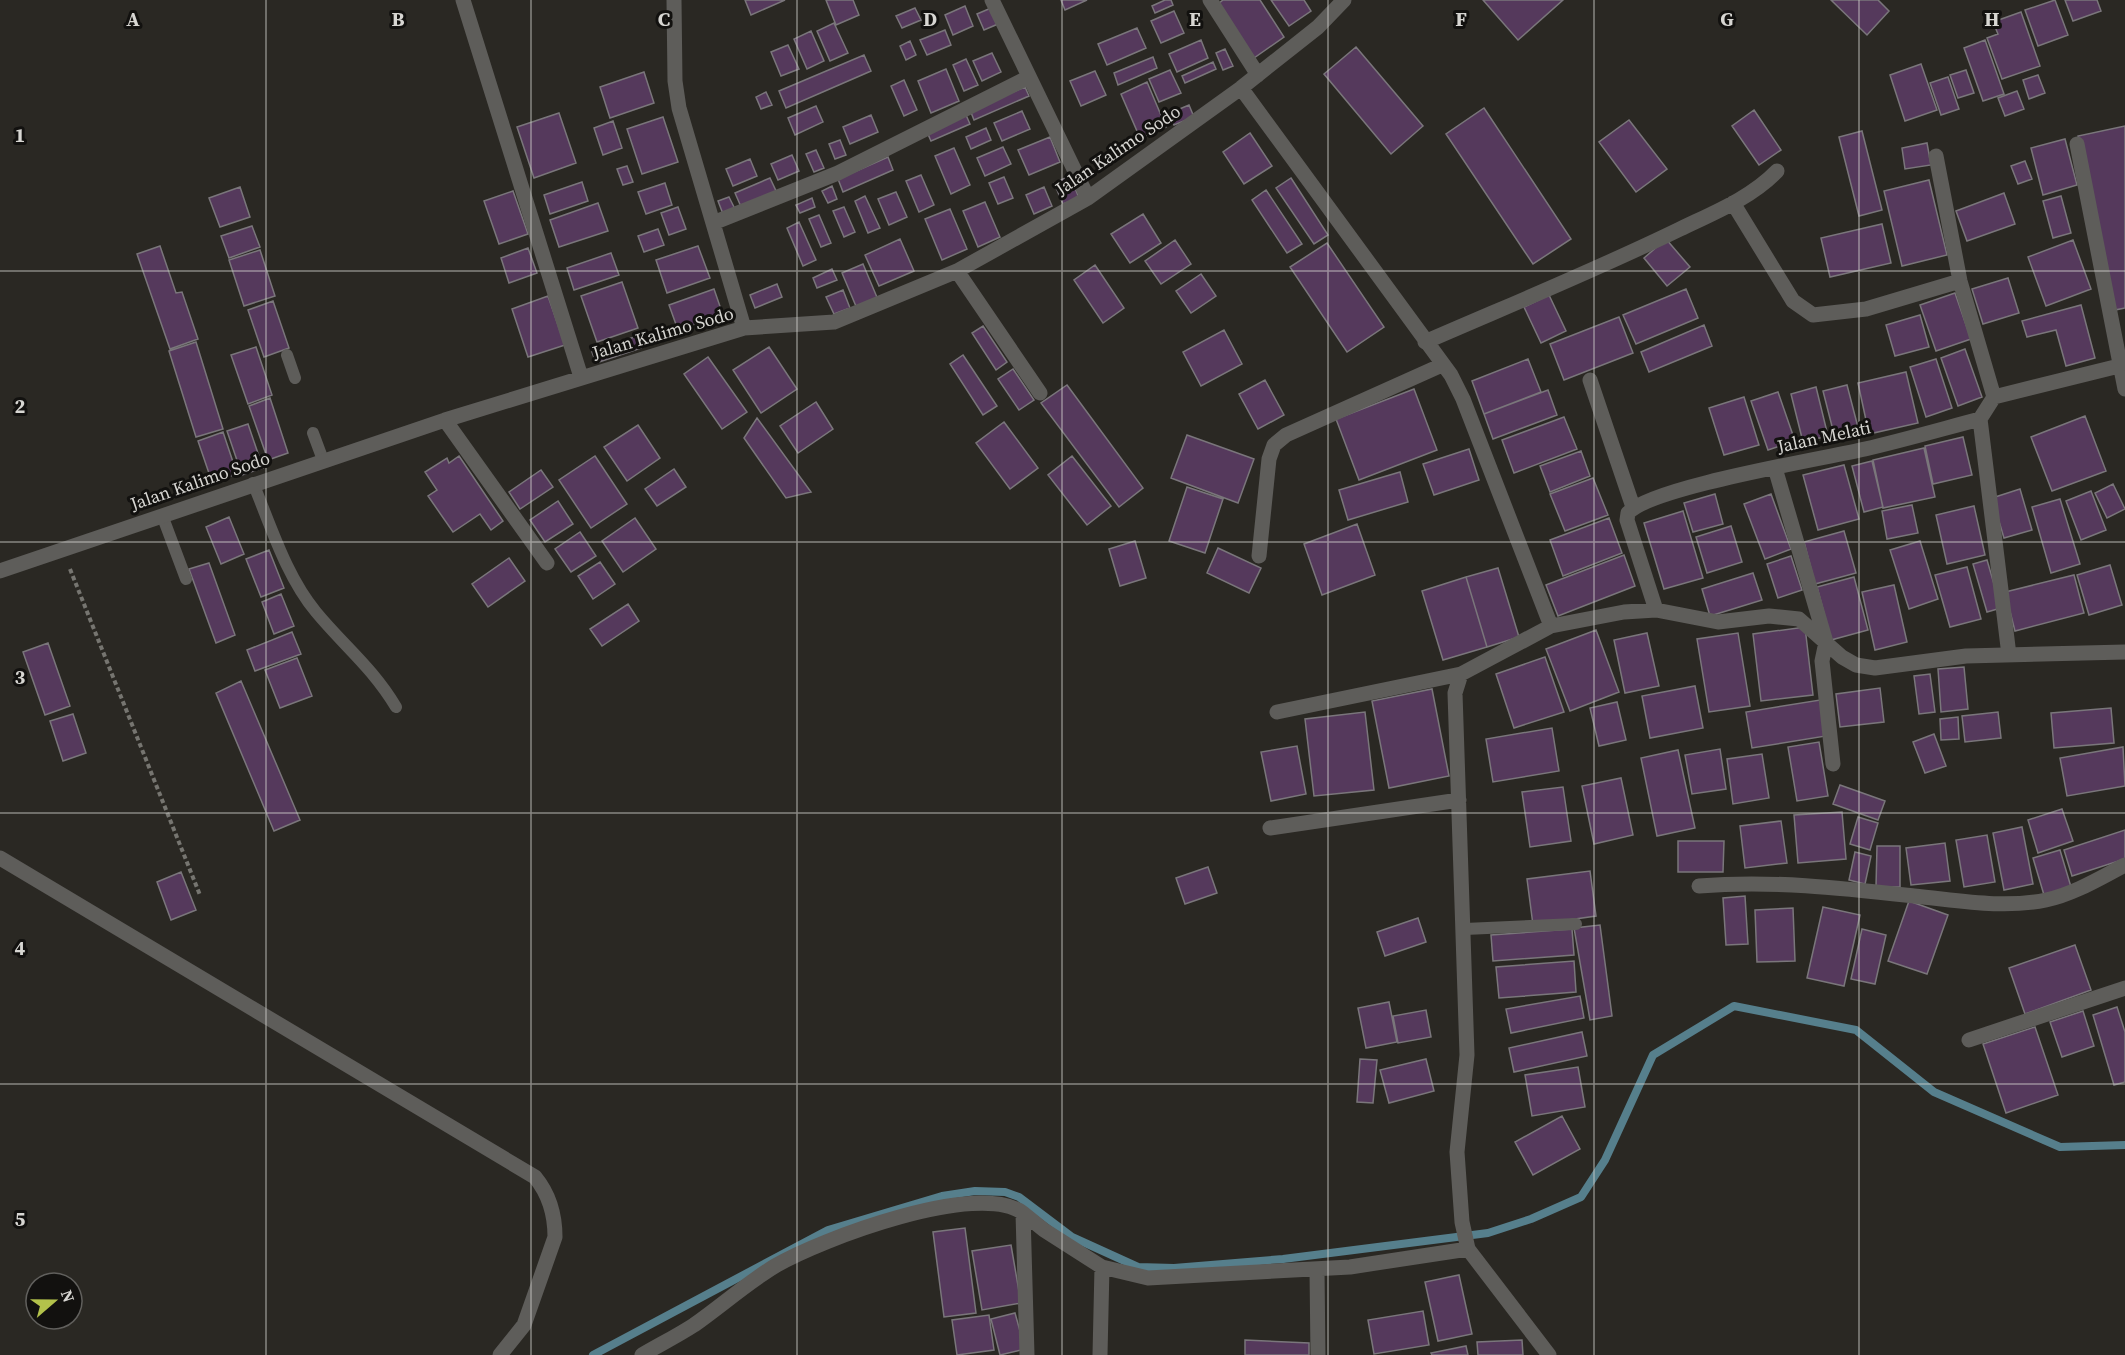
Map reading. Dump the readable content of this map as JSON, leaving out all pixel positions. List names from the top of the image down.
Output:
{
  "streets": {
    "street": ["Jalan Kalimo Sodo", "Jalan Melati"]
  },
  "north": "right",
  "grid": {
    "columns": [
      "A",
      "B",
      "C",
      "D",
      "E",
      "F",
      "G",
      "H"
    ],
    "rows": [
      "1",
      "2",
      "3",
      "4",
      "5"
    ]
  }
}
